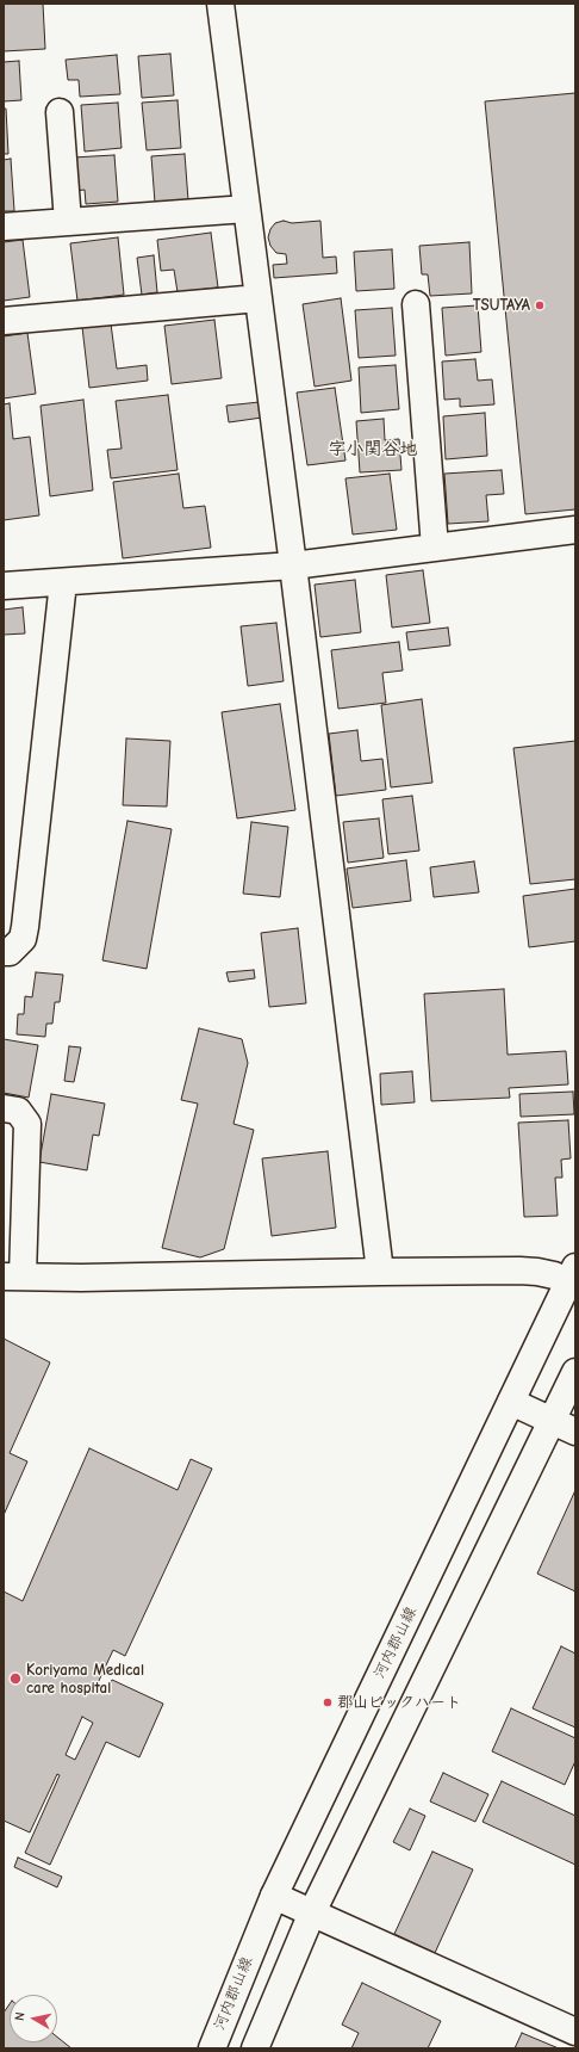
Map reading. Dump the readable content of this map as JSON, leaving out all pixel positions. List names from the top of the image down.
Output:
{
  "streets": {
    "street": ["河内郡山線"]
  },
  "districts": ["字小関谷地"],
  "places": ["TSUTAYA", "Koriyama Medical care hospital", "郡山ビックハート"],
  "north": "left"
}
